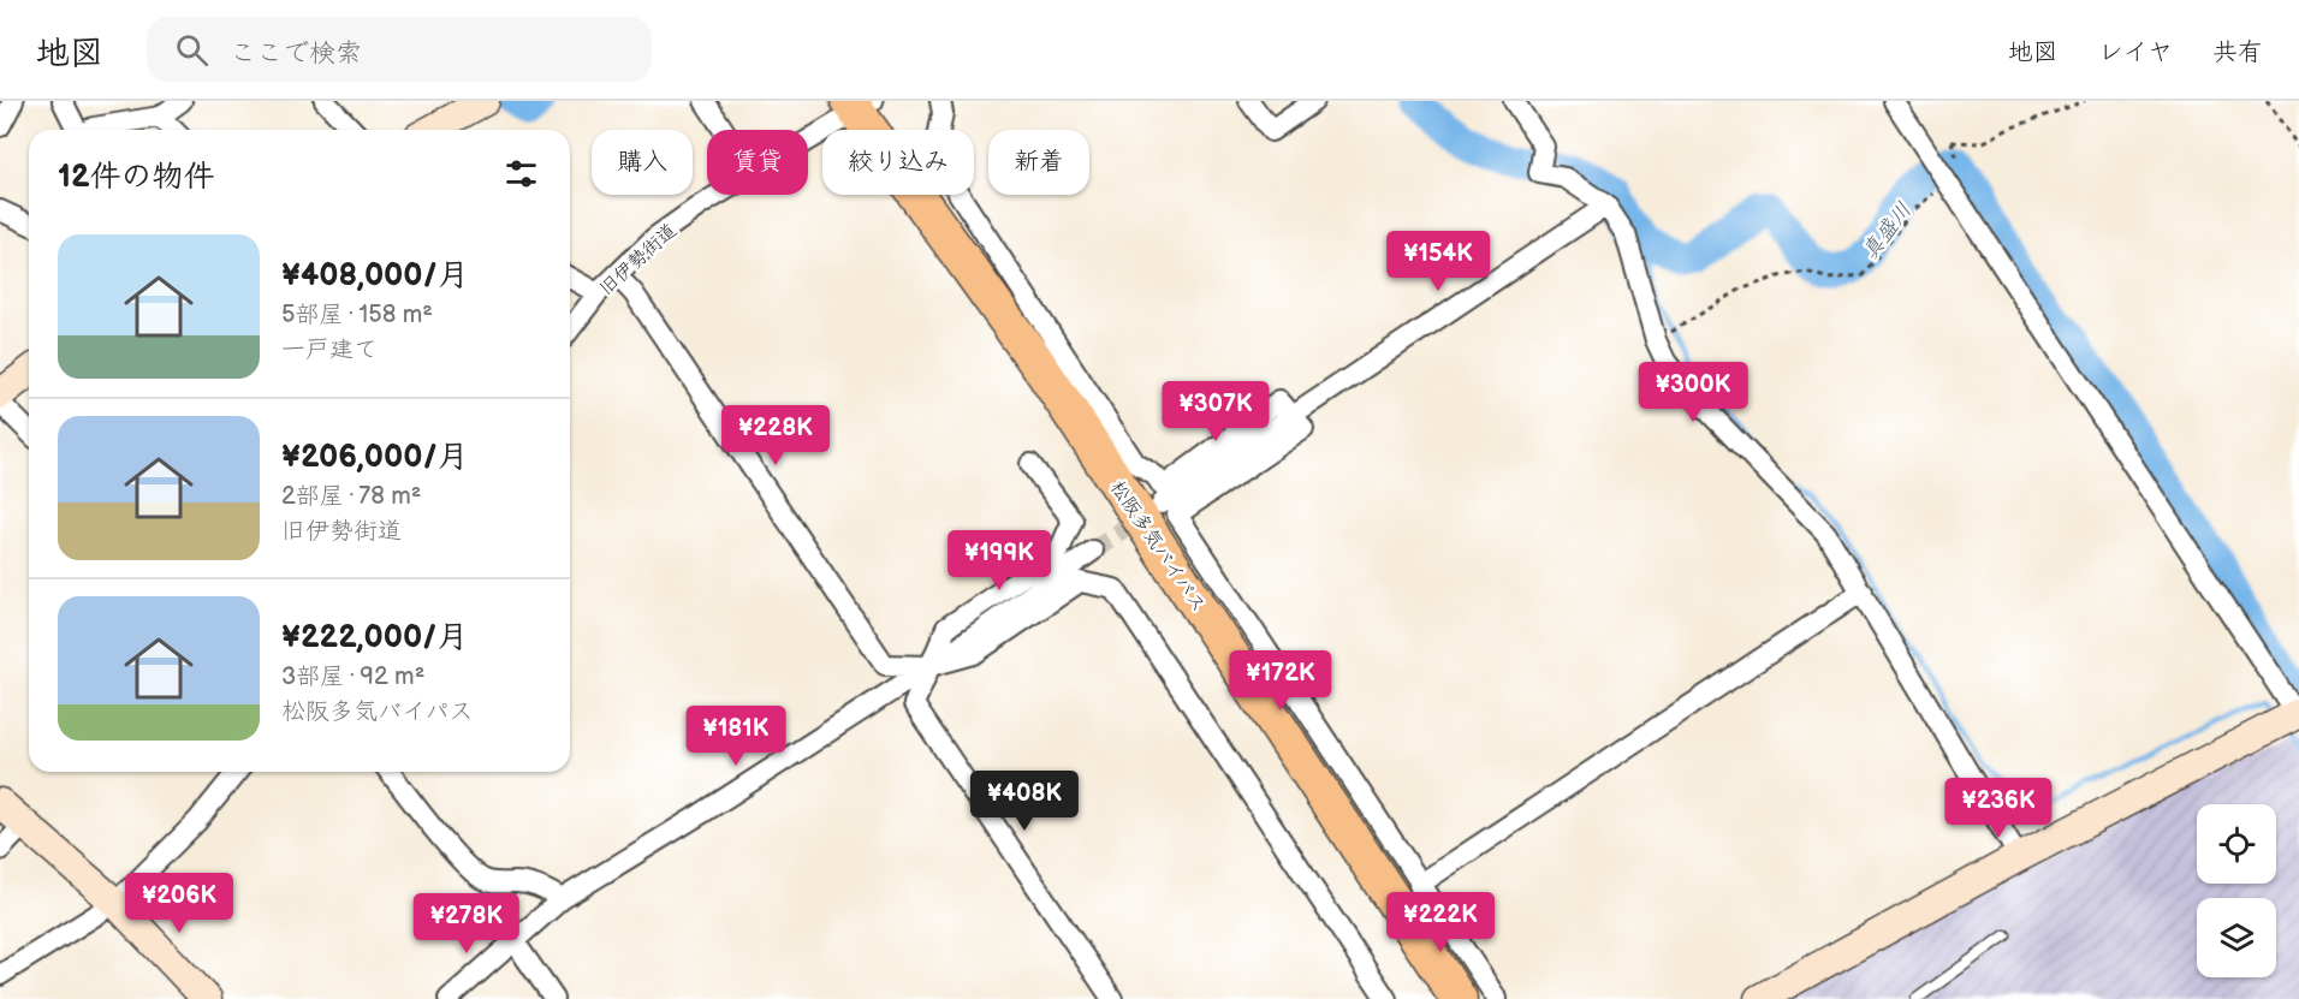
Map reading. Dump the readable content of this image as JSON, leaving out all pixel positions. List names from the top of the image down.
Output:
{
  "streets": {
    "highway": ["松阪多気バイパス"],
    "street": ["旧伊勢街道"]
  },
  "crossings": [
    ["旧伊勢街道", "松阪多気バイパス"]
  ],
  "water": ["真盛川"],
  "page": {
    "header": "地図",
    "search": "ここで検索",
    "nav": ["地図", "レイヤ", "共有"],
    "chip": [
      "購入",
      "賃貸",
      "絞り込み",
      "新着"
    ],
    "heading": "12件の物件",
    "list": [
      {
        "name": "¥408,000/月",
        "note": "5部屋 · 158 m² · 一戸建て"
      },
      {
        "name": "¥206,000/月",
        "note": "2部屋 · 78 m² · 旧伊勢街道"
      },
      {
        "name": "¥222,000/月",
        "note": "3部屋 · 92 m² · 松阪多気バイパス"
      }
    ],
    "price": [
      "¥154K",
      "¥300K",
      "¥307K",
      "¥228K",
      "¥199K",
      "¥172K",
      "¥181K",
      "¥408K",
      "¥236K",
      "¥206K",
      "¥222K",
      "¥278K"
    ]
  }
}
